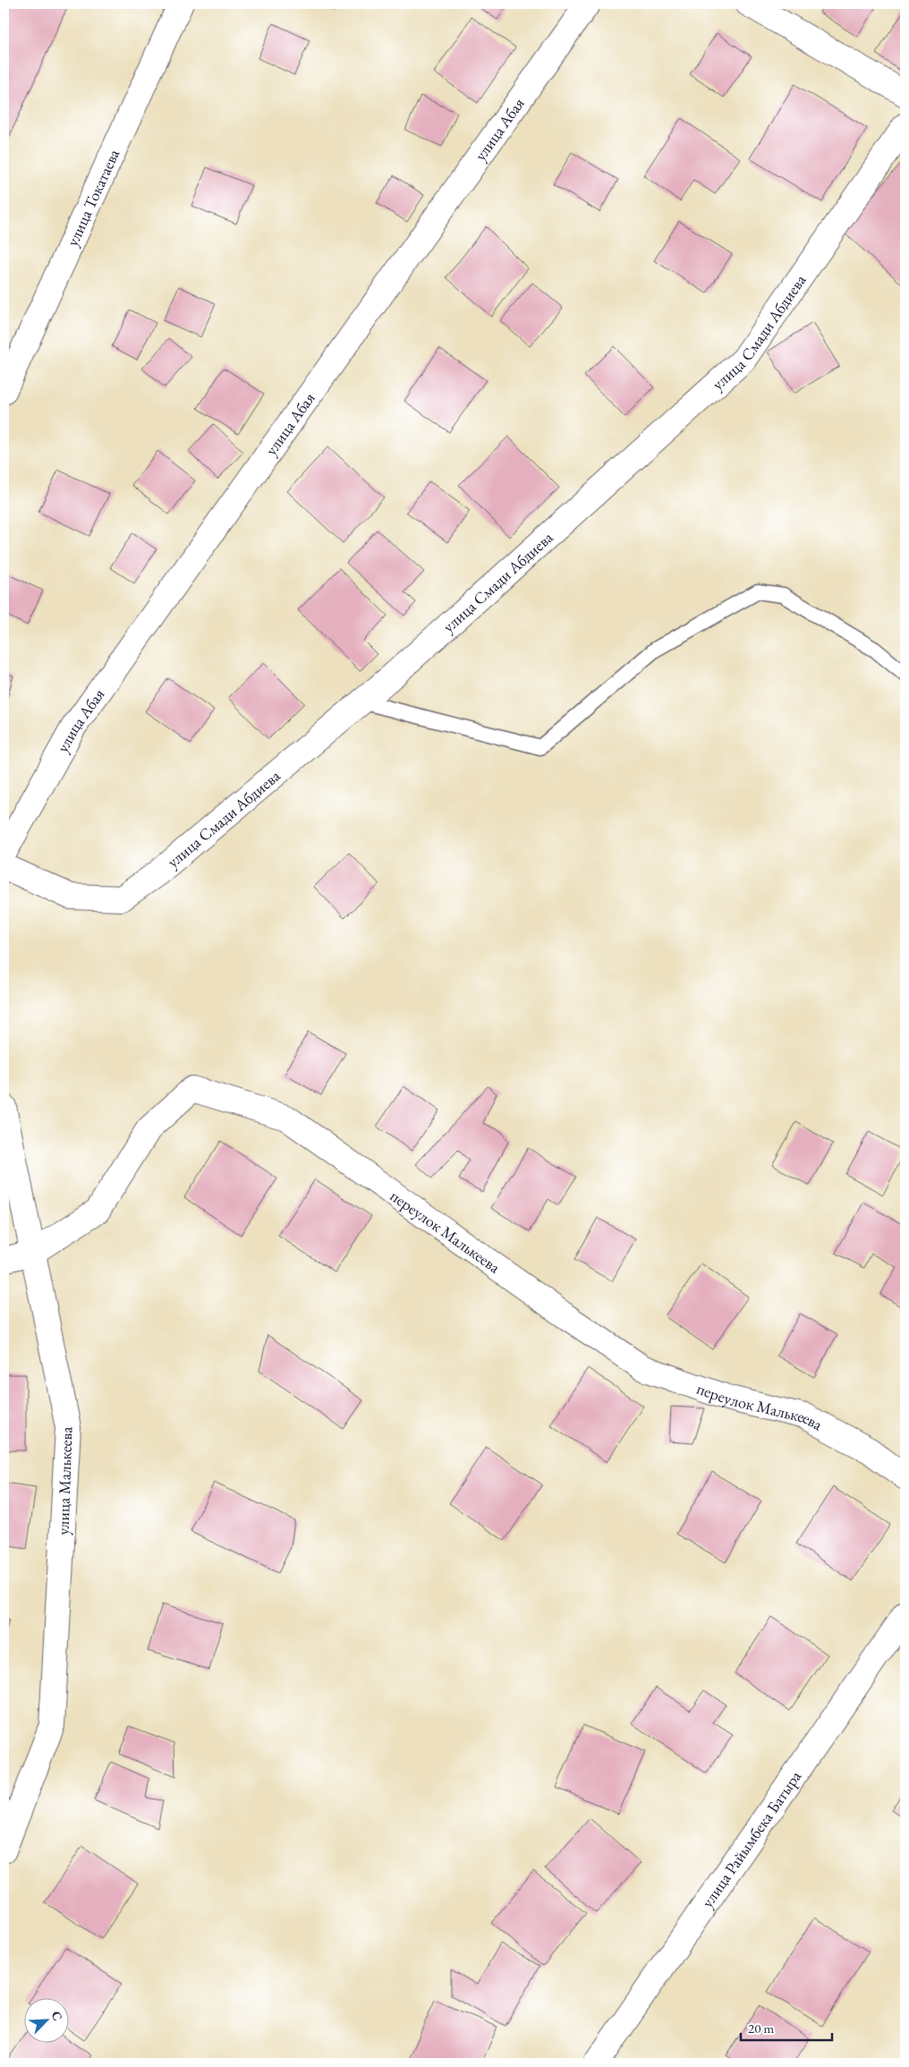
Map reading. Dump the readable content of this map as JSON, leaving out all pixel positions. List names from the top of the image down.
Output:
{
  "streets": {
    "street": [
      "улица Абая",
      "улица Токатаева",
      "улица Смади Абдиева",
      "переулок Малькеева",
      "улица Малькеева",
      "улица Райымбека Батыра"
    ]
  },
  "crossings": [
    ["переулок Малькеева", "улица Малькеева"]
  ],
  "scale_bar": "20 m",
  "north": "top right"
}
